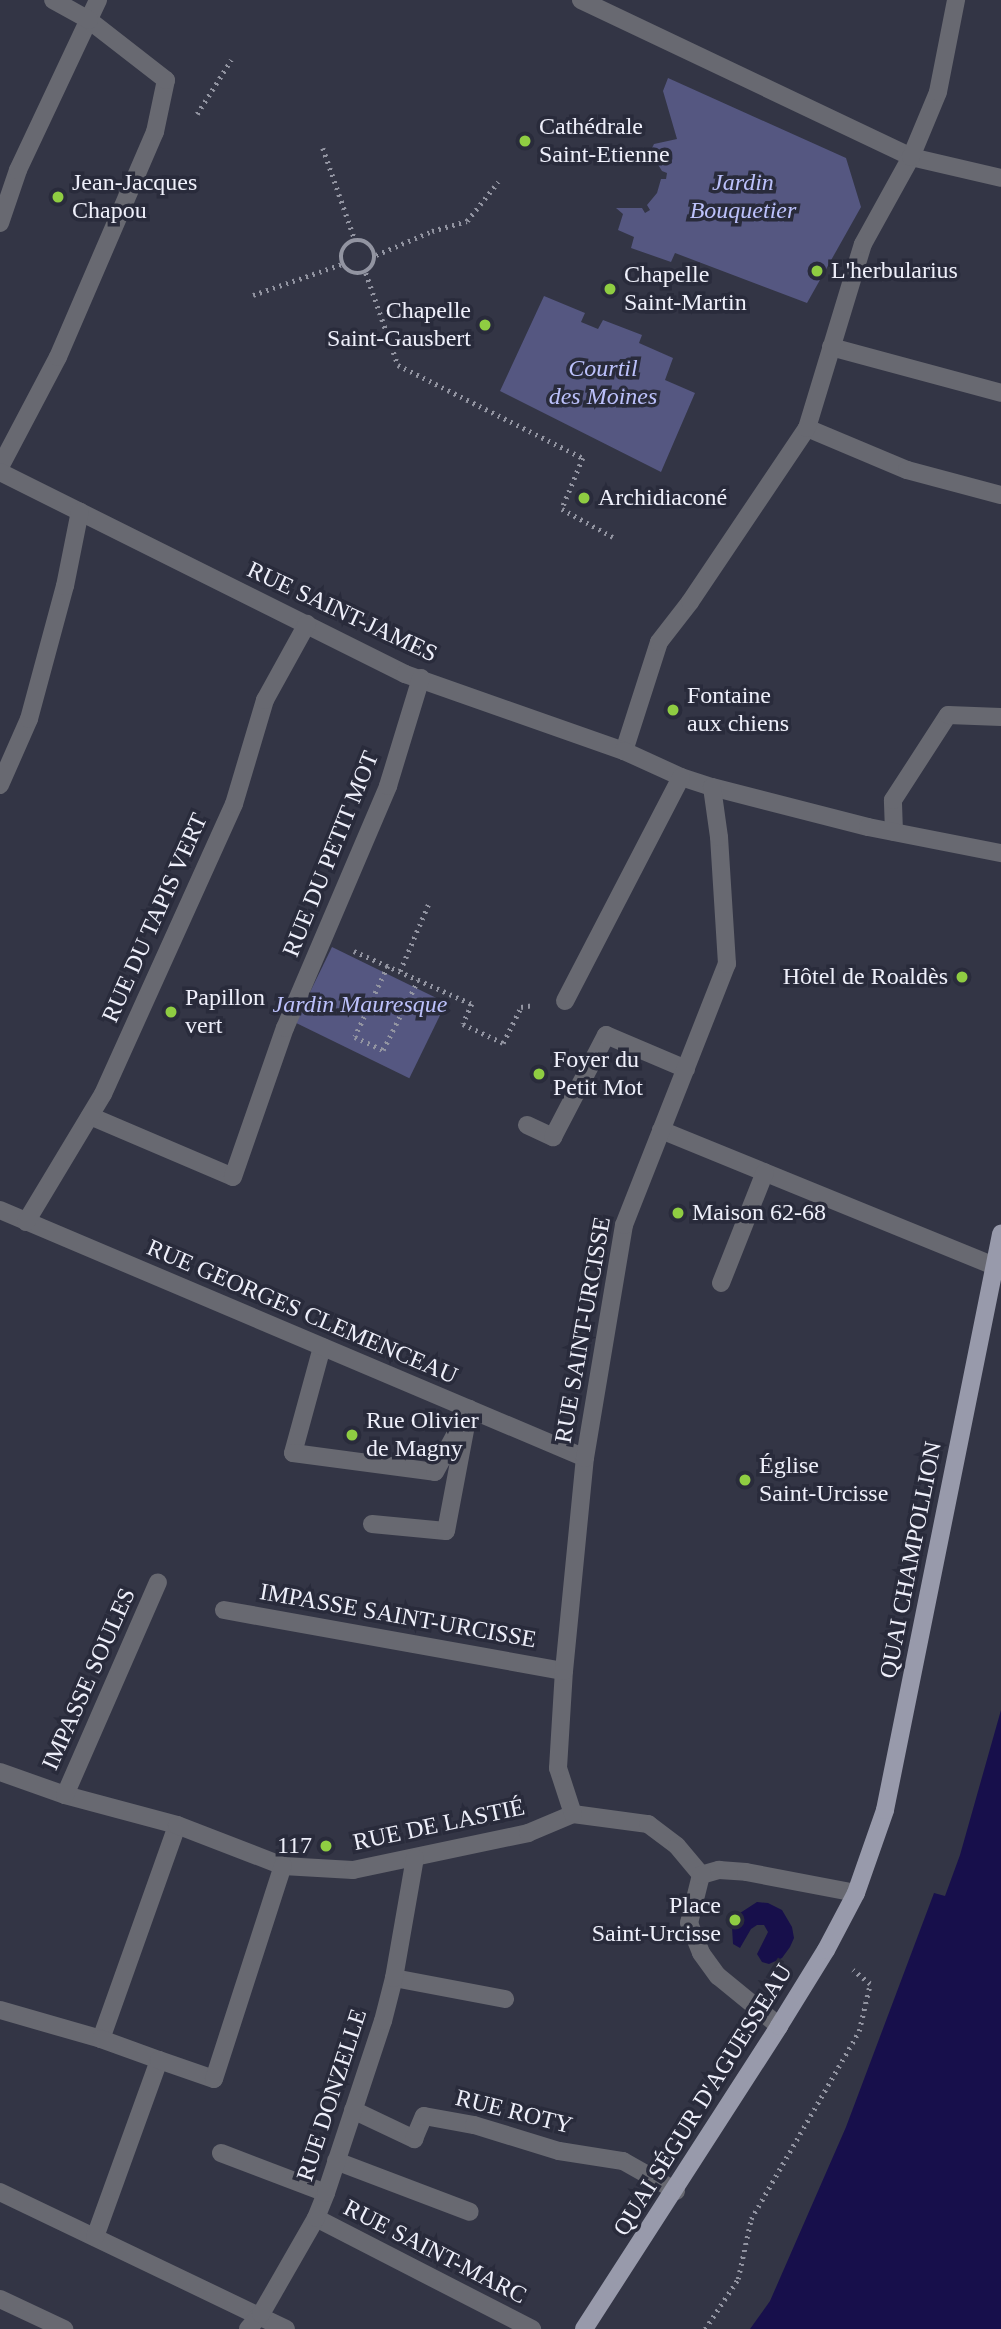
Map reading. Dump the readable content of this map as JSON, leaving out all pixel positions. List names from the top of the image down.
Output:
{
  "streets": {
    "main road": ["QUAI CHAMPOLLION", "QUAI SÉGUR D'AGUESSEAU"],
    "street": [
      "RUE SAINT-JAMES",
      "RUE DU PETIT MOT",
      "RUE DU TAPIS VERT",
      "RUE GEORGES CLEMENCEAU",
      "RUE SAINT-URCISSE",
      "IMPASSE SAINT-URCISSE",
      "IMPASSE SOULES",
      "RUE DE LASTIÉ",
      "RUE DONZELLE",
      "RUE ROTY",
      "RUE SAINT-MARC"
    ]
  },
  "crossings": [
    ["RUE SAINT-JAMES", "RUE DU PETIT MOT"],
    ["RUE SAINT-JAMES", "RUE DU TAPIS VERT"],
    ["RUE SAINT-JAMES", "RUE SAINT-URCISSE"],
    ["RUE DU PETIT MOT", "RUE DU TAPIS VERT"],
    ["RUE DU TAPIS VERT", "RUE GEORGES CLEMENCEAU"],
    ["RUE GEORGES CLEMENCEAU", "RUE SAINT-URCISSE"],
    ["RUE SAINT-URCISSE", "IMPASSE SAINT-URCISSE"],
    ["RUE SAINT-URCISSE", "RUE DE LASTIÉ"],
    ["QUAI CHAMPOLLION", "QUAI SÉGUR D'AGUESSEAU"],
    ["IMPASSE SOULES", "RUE DE LASTIÉ"],
    ["RUE DE LASTIÉ", "RUE DONZELLE"],
    ["RUE DONZELLE", "RUE ROTY"],
    ["RUE DONZELLE", "RUE SAINT-MARC"],
    ["QUAI SÉGUR D'AGUESSEAU", "RUE ROTY"]
  ],
  "parks": ["Jardin Bouquetier", "Courtil des Moines", "Jardin Mauresque"],
  "places": [
    "Cathédrale Saint-Etienne",
    "Jean-Jacques Chapou",
    "L'herbularius",
    "Chapelle Saint-Martin",
    "Chapelle Saint-Gausbert",
    "Archidiaconé",
    "Fontaine aux chiens",
    "Hôtel de Roaldès",
    "Papillon vert",
    "Foyer du Petit Mot",
    "Maison 62-68",
    "Rue Olivier de Magny",
    "Église Saint-Urcisse",
    "117",
    "Place Saint-Urcisse"
  ]
}
